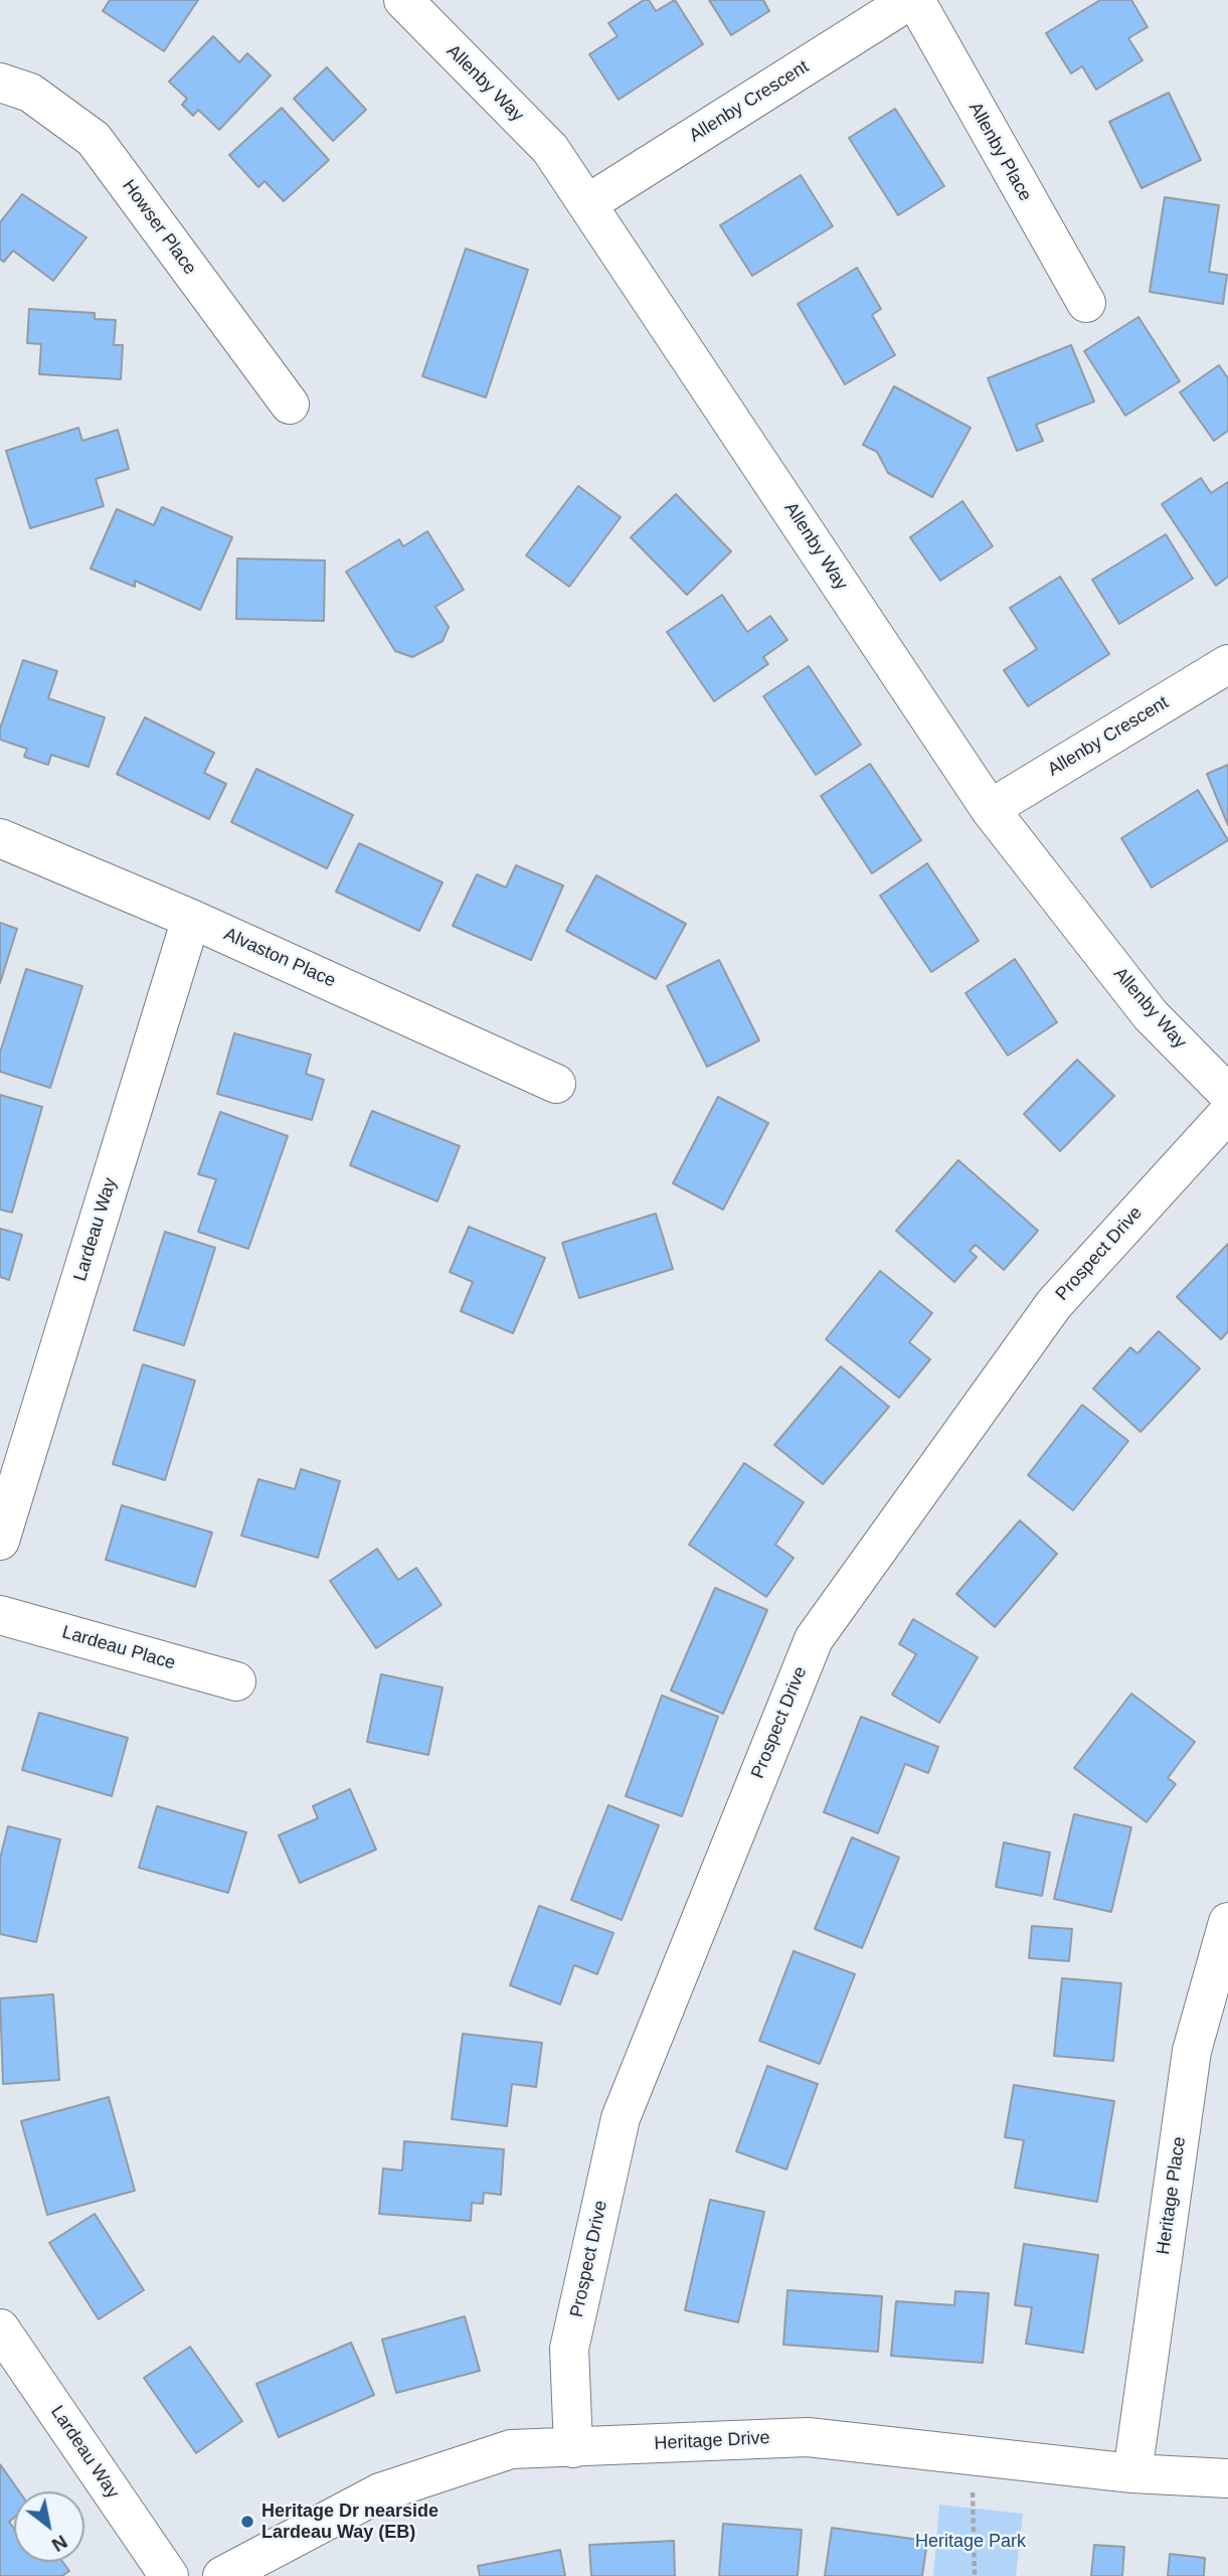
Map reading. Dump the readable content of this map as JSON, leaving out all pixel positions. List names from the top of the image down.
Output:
{
  "streets": {
    "street": [
      "Allenby Way",
      "Allenby Crescent",
      "Allenby Place",
      "Howser Place",
      "Alvaston Place",
      "Lardeau Way",
      "Prospect Drive",
      "Lardeau Place",
      "Heritage Place",
      "Heritage Drive"
    ]
  },
  "crossings": [
    ["Allenby Way", "Allenby Crescent"],
    ["Allenby Crescent", "Allenby Place"],
    ["Alvaston Place", "Lardeau Way"],
    ["Prospect Drive", "Heritage Drive"],
    ["Heritage Place", "Heritage Drive"]
  ],
  "parks": ["Heritage Park"],
  "places": ["Heritage Dr nearside Lardeau Way (EB)"],
  "north": "bottom right"
}
